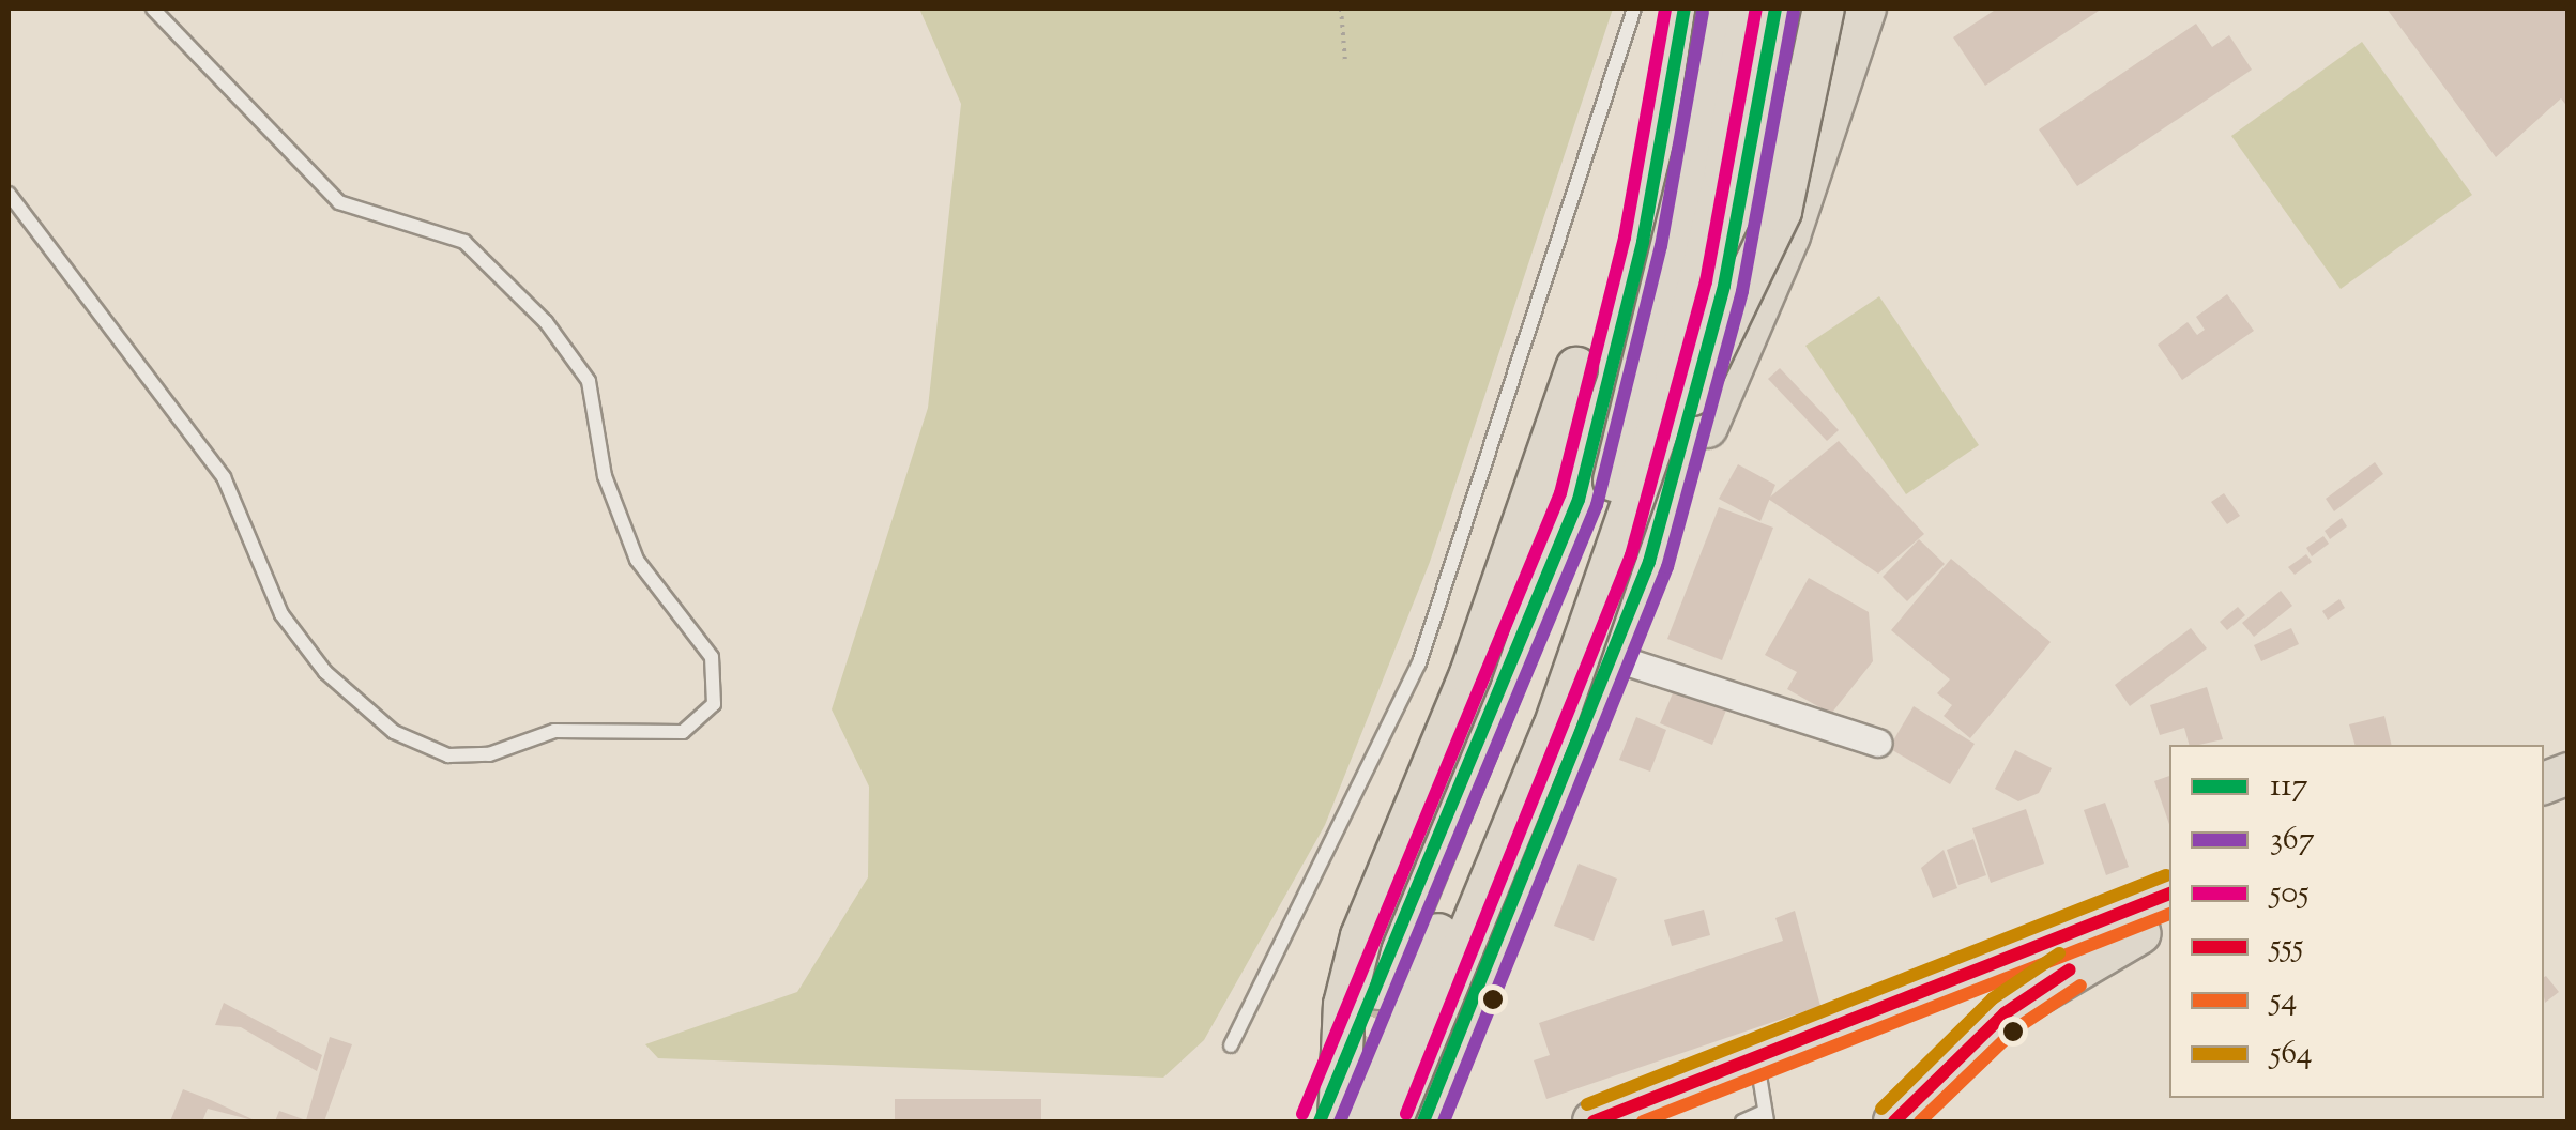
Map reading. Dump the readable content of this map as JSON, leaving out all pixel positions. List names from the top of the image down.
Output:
{
  "lines": [
    "transit line 117",
    "transit line 505",
    "transit line 367",
    "transit line 564",
    "transit line 555",
    "transit line 54"
  ],
  "legend": [
    "117",
    "367",
    "505",
    "555",
    "54",
    "564"
  ]
}
